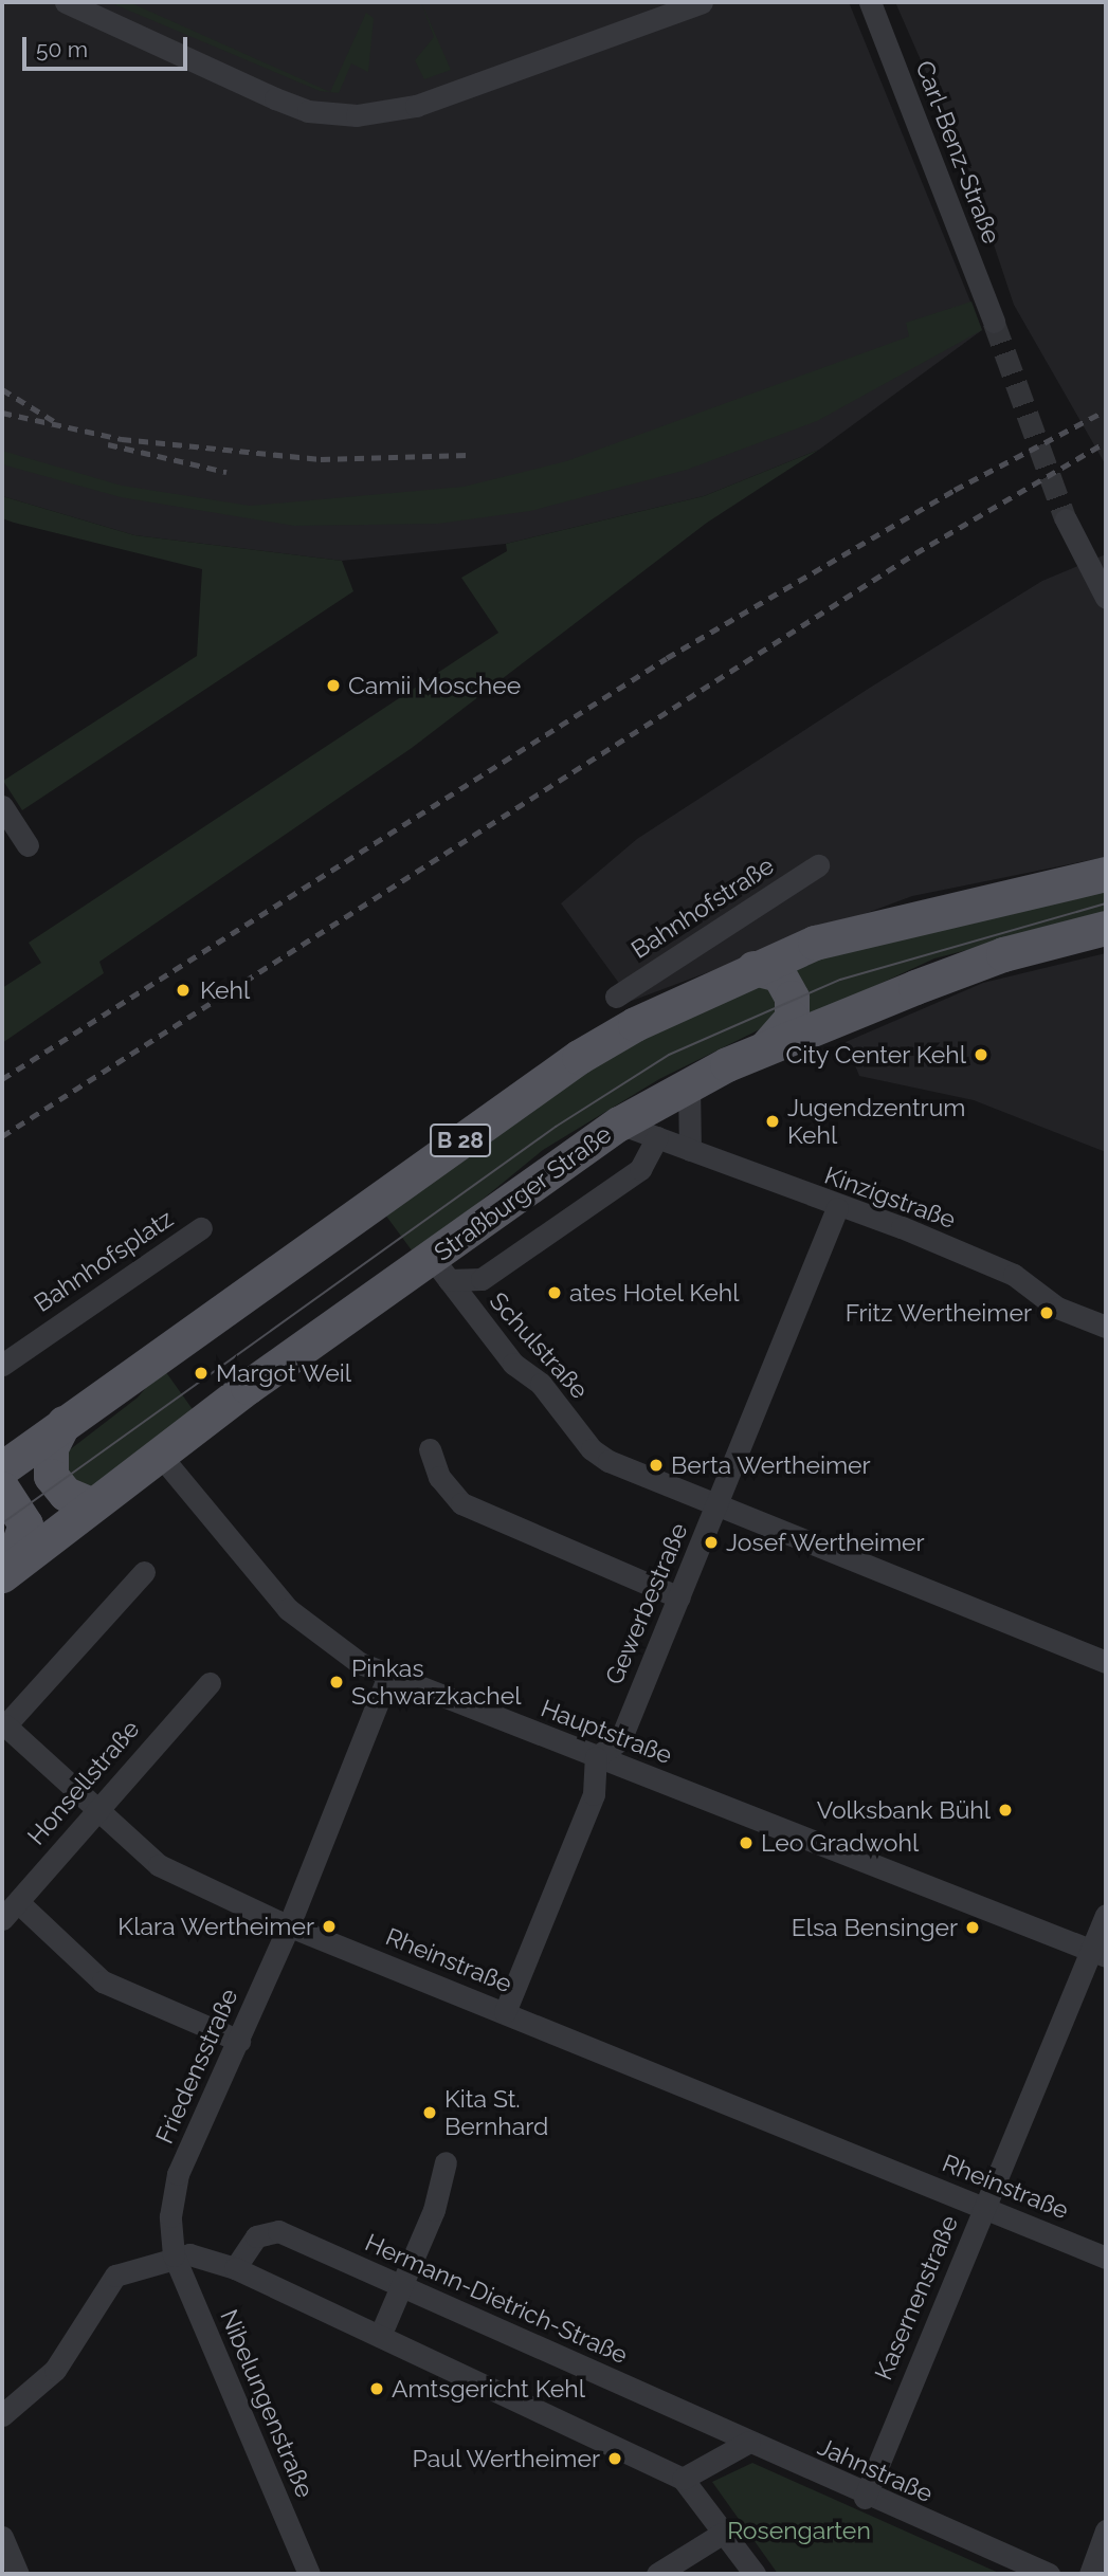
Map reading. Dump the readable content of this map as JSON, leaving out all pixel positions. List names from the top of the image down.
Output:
{
  "streets": {
    "main road": ["B 28", "Straßburger Straße"],
    "street": [
      "Carl-Benz-Straße",
      "Bahnhofstraße",
      "Kinzigstraße",
      "Bahnhofsplatz",
      "Schulstraße",
      "Gewerbestraße",
      "Hauptstraße",
      "Honsellstraße",
      "Rheinstraße",
      "Friedensstraße",
      "Kasernenstraße",
      "Hermann-Dietrich-Straße",
      "Nibelungenstraße",
      "Jahnstraße"
    ]
  },
  "crossings": [
    ["Straßburger Straße", "Kinzigstraße"],
    ["Straßburger Straße", "Schulstraße"],
    ["Straßburger Straße", "Hauptstraße"],
    ["Kinzigstraße", "Gewerbestraße"],
    ["Schulstraße", "Gewerbestraße"],
    ["Gewerbestraße", "Hauptstraße"],
    ["Hauptstraße", "Friedensstraße"],
    ["Hauptstraße", "Kasernenstraße"],
    ["Honsellstraße", "Rheinstraße"],
    ["Rheinstraße", "Friedensstraße"],
    ["Rheinstraße", "Kasernenstraße"],
    ["Friedensstraße", "Nibelungenstraße"],
    ["Kasernenstraße", "Jahnstraße"],
    ["Hermann-Dietrich-Straße", "Jahnstraße"]
  ],
  "parks": ["Rosengarten"],
  "places": [
    "Camii Moschee",
    "Kehl",
    "City Center Kehl",
    "Jugendzentrum Kehl",
    "ates Hotel Kehl",
    "Fritz Wertheimer",
    "Margot Weil",
    "Berta Wertheimer",
    "Josef Wertheimer",
    "Pinkas Schwarzkachel",
    "Volksbank Bühl",
    "Leo Gradwohl",
    "Klara Wertheimer",
    "Elsa Bensinger",
    "Kita St. Bernhard",
    "Amtsgericht Kehl",
    "Paul Wertheimer"
  ],
  "scale_bar": "50 m"
}
